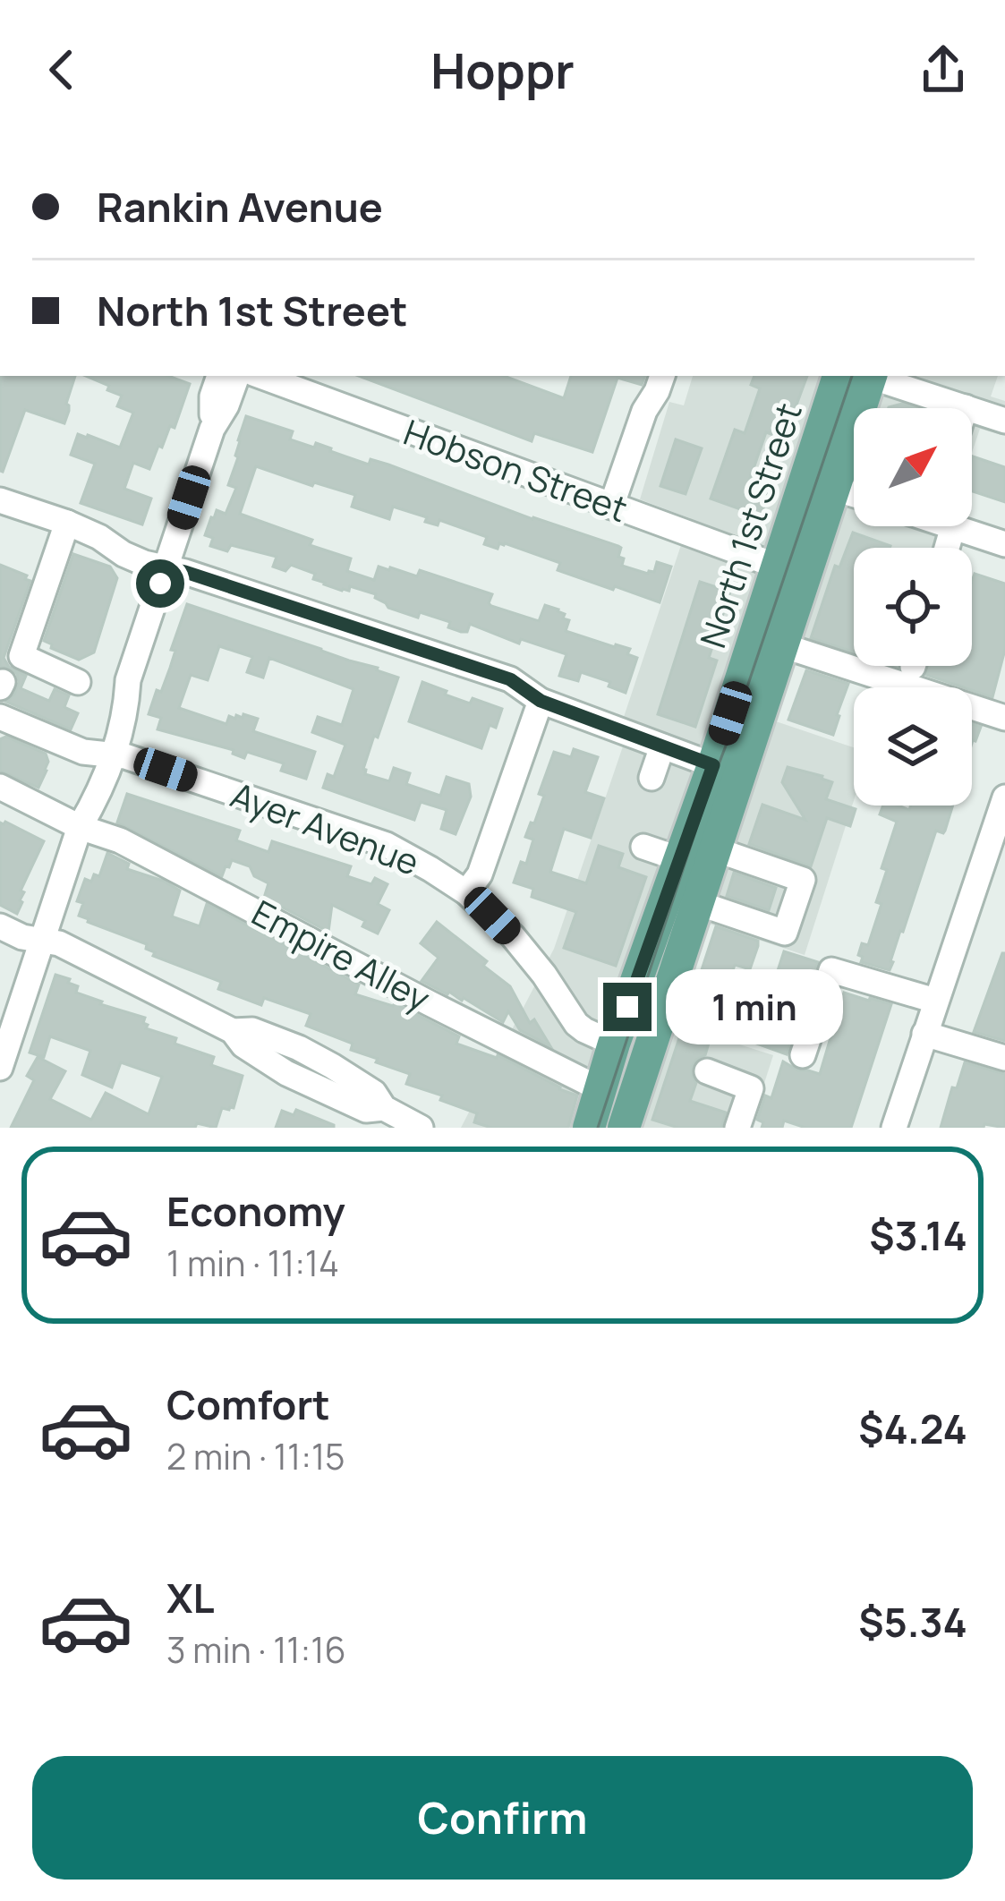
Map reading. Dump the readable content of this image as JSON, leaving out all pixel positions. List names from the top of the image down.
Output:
{
  "streets": {
    "main road": ["North 1st Street"],
    "street": ["Hobson Street", "Ayer Avenue", "Empire Alley"]
  },
  "crossings": [
    ["Hobson Street", "North 1st Street"],
    ["North 1st Street", "Ayer Avenue"],
    ["North 1st Street", "Empire Alley"]
  ],
  "north": "top right",
  "page": {
    "header": "Hoppr",
    "banner": ["Rankin Avenue", "North 1st Street"],
    "bubble": "1 min",
    "list": [
      {
        "name": "Economy",
        "note": "1 min · 11:14",
        "value": "$3.14"
      },
      {
        "name": "Comfort",
        "note": "2 min · 11:15",
        "value": "$4.24"
      },
      {
        "name": "XL",
        "note": "3 min · 11:16",
        "value": "$5.34"
      }
    ],
    "buttons": "Confirm"
  }
}
